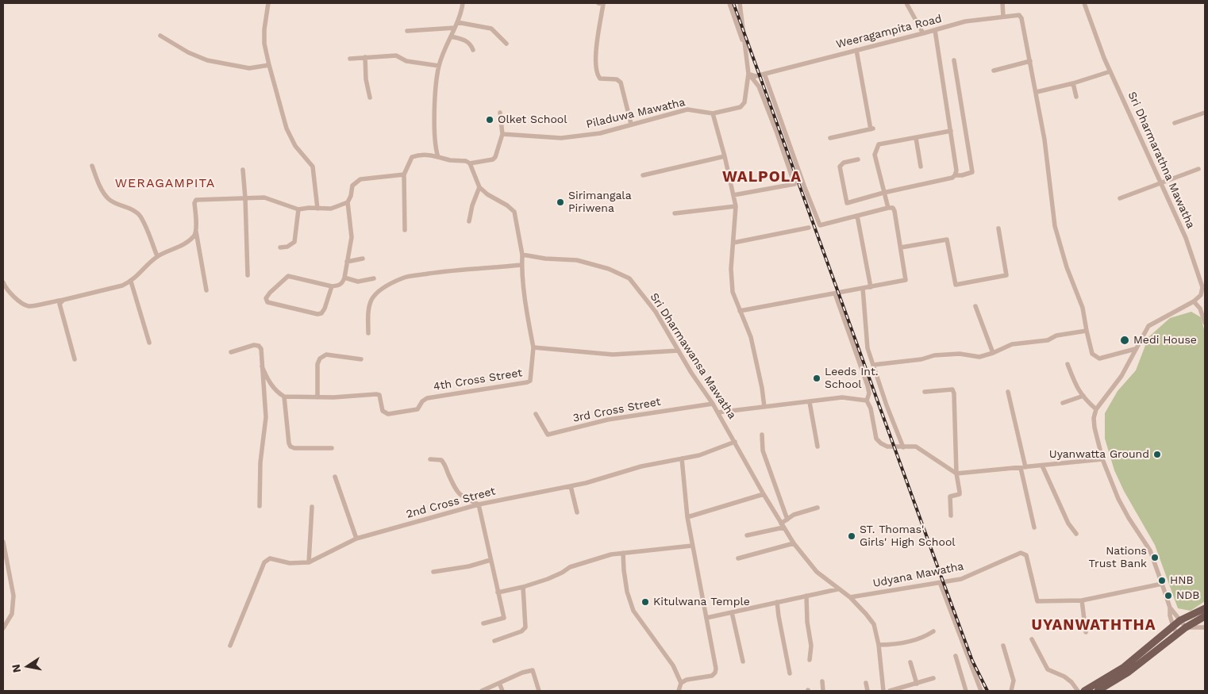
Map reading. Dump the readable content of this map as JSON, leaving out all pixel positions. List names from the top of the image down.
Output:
{
  "streets": {
    "street": [
      "Weeragampita Road",
      "Piladuwa Mawatha",
      "Sri Dharmarathna Mawatha",
      "Sri Dharmawansa Mawatha",
      "4th Cross Street",
      "3rd Cross Street",
      "2nd Cross Street",
      "Udyana Mawatha"
    ]
  },
  "crossings": [
    ["Weeragampita Road", "Piladuwa Mawatha"],
    ["Sri Dharmawansa Mawatha", "3rd Cross Street"],
    ["Sri Dharmawansa Mawatha", "2nd Cross Street"],
    ["Sri Dharmawansa Mawatha", "Udyana Mawatha"]
  ],
  "districts": ["WALPOLA", "WERAGAMPITA", "UYANWATHTHA"],
  "places": [
    "Olket School",
    "Sirimangala Piriwena",
    "Medi House",
    "Leeds Int. School",
    "Uyanwatta Ground",
    "ST. Thomas' Girls' High School",
    "Nations Trust Bank",
    "HNB",
    "NDB",
    "Kitulwana Temple"
  ],
  "north": "left"
}
